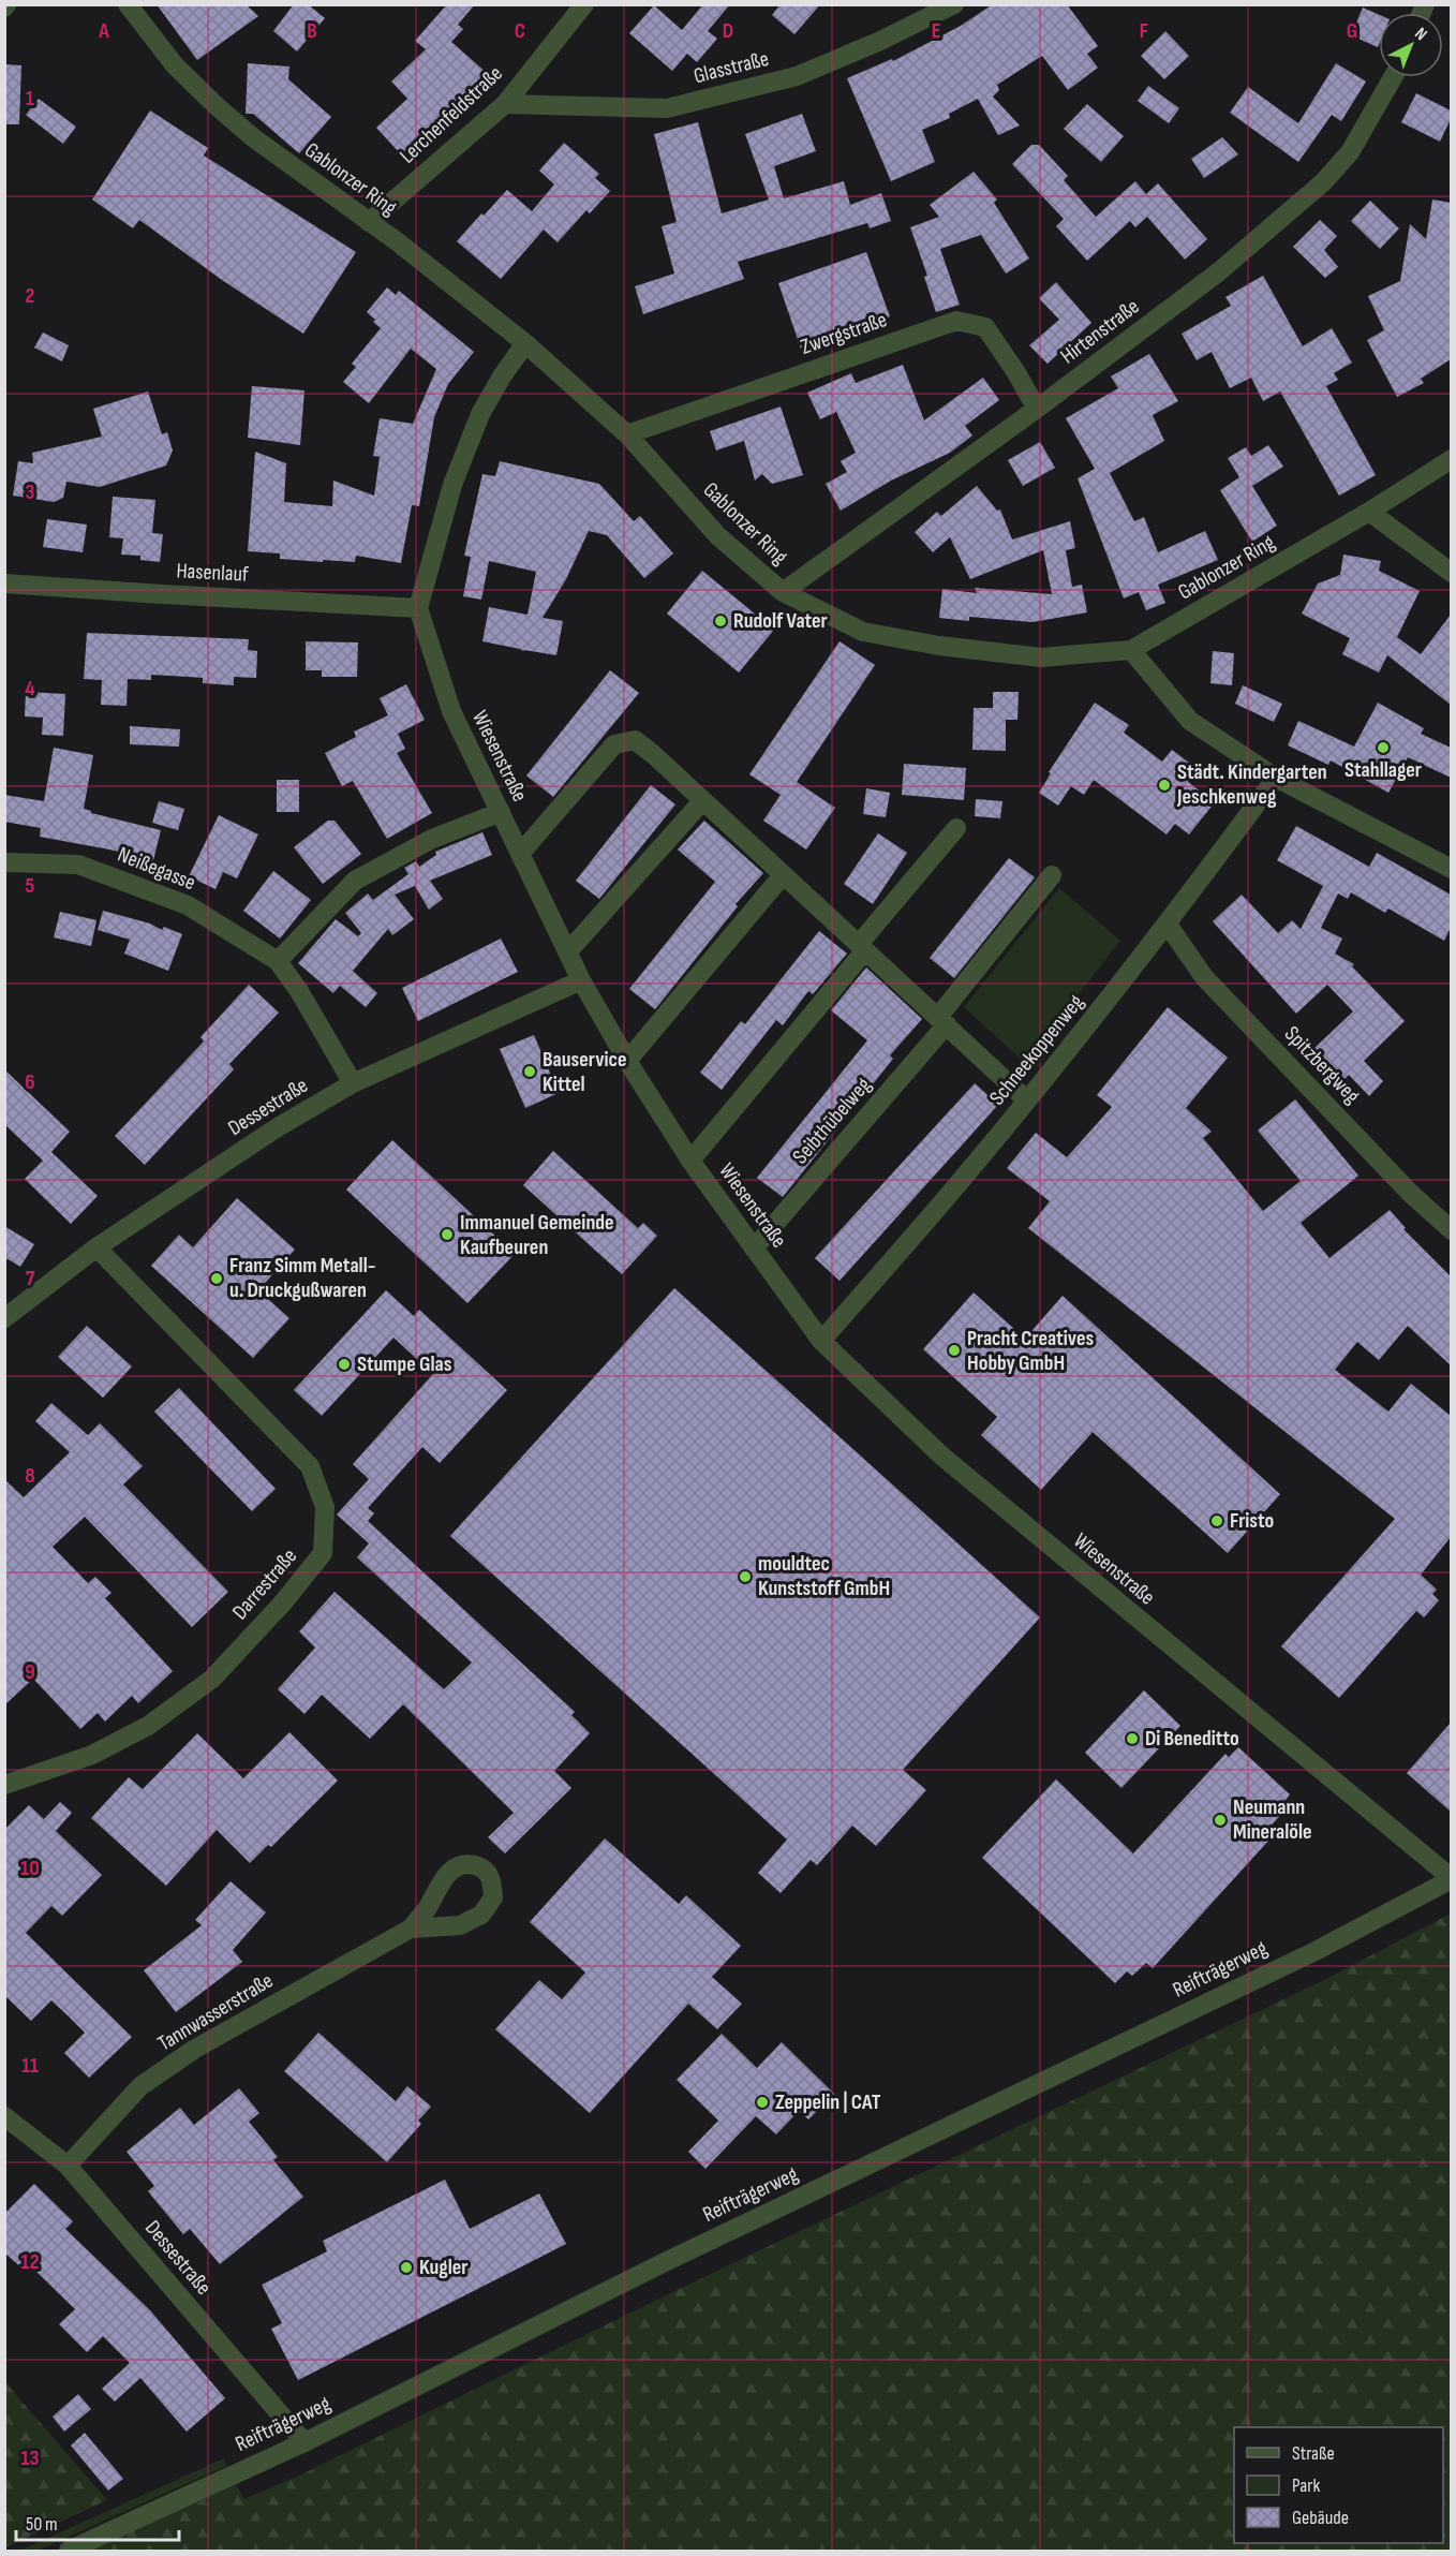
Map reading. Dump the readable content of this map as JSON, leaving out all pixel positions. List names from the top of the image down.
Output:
{
  "streets": {
    "street": [
      "Glasstraße",
      "Lerchenfeldstraße",
      "Gablonzer Ring",
      "Hirtenstraße",
      "Zwergstraße",
      "Hasenlauf",
      "Wiesenstraße",
      "Neißegasse",
      "Schneekoppenweg",
      "Spitzbergweg",
      "Dessestraße",
      "Seibthübelweg",
      "Darrestraße",
      "Reifträgerweg",
      "Tannwasserstraße"
    ]
  },
  "crossings": [
    ["Glasstraße", "Lerchenfeldstraße"],
    ["Lerchenfeldstraße", "Gablonzer Ring"],
    ["Gablonzer Ring", "Hirtenstraße"],
    ["Gablonzer Ring", "Zwergstraße"],
    ["Hirtenstraße", "Zwergstraße"],
    ["Hasenlauf", "Wiesenstraße"],
    ["Wiesenstraße", "Schneekoppenweg"],
    ["Wiesenstraße", "Dessestraße"],
    ["Wiesenstraße", "Seibthübelweg"],
    ["Wiesenstraße", "Reifträgerweg"],
    ["Neißegasse", "Dessestraße"],
    ["Schneekoppenweg", "Spitzbergweg"],
    ["Dessestraße", "Darrestraße"],
    ["Dessestraße", "Reifträgerweg"],
    ["Dessestraße", "Tannwasserstraße"]
  ],
  "places": [
    "Rudolf Vater",
    "Stahllager",
    "Städt. Kindergarten Jeschkenweg",
    "Bauservice Kittel",
    "Immanuel Gemeinde Kaufbeuren",
    "Franz Simm Metall- u. Druckgußwaren",
    "Pracht Creatives Hobby GmbH",
    "Stumpe Glas",
    "Fristo",
    "mouldtec Kunststoff GmbH",
    "Di Beneditto",
    "Neumann Mineralöle",
    "Zeppelin | CAT",
    "Kugler"
  ],
  "legend": ["Straße", "Park", "Gebäude"],
  "scale_bar": "50 m",
  "north": "top right",
  "grid": {
    "columns": [
      "A",
      "B",
      "C",
      "D",
      "E",
      "F",
      "G"
    ],
    "rows": [
      "1",
      "2",
      "3",
      "4",
      "5",
      "6",
      "7",
      "8",
      "9",
      "10",
      "11",
      "12",
      "13"
    ]
  }
}
